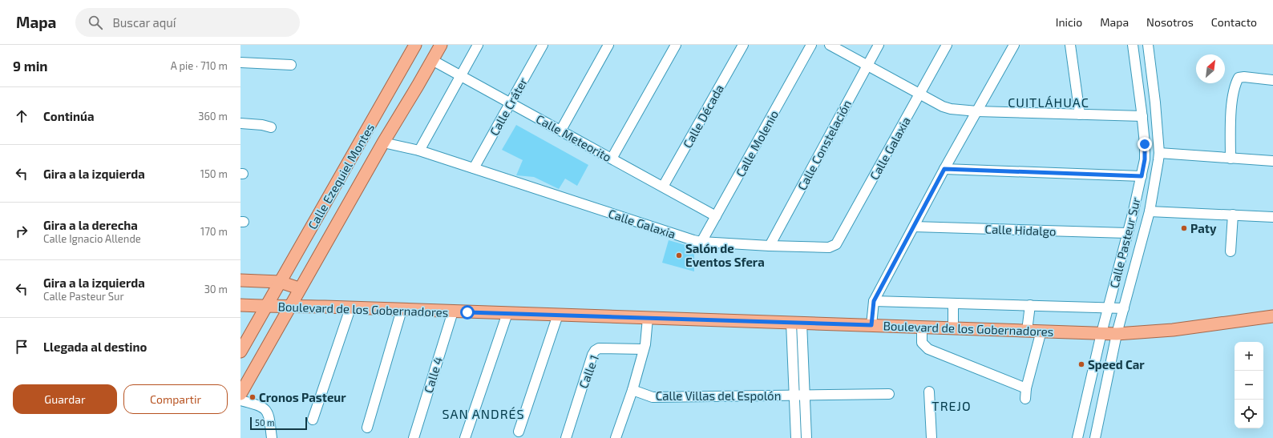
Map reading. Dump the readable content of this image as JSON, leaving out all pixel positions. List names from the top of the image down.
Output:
{
  "streets": {
    "main road": ["Calle Ezequiel Montes", "Boulevard de los Gobernadores"],
    "street": [
      "Calle Cráter",
      "Calle Década",
      "Calle Meteorito",
      "Calle Molenio",
      "Calle Constelación",
      "Calle Galaxia",
      "Calle Hidalgo",
      "Calle Pasteur Sur",
      "Calle 1",
      "Calle 4",
      "Calle Villas del Espolón"
    ]
  },
  "crossings": [
    ["Calle Cráter", "Calle Meteorito"],
    ["Calle Cráter", "Calle Galaxia"],
    ["Calle Década", "Calle Meteorito"],
    ["Calle Meteorito", "Calle Molenio"],
    ["Calle Meteorito", "Calle Ezequiel Montes"],
    ["Calle Molenio", "Calle Galaxia"],
    ["Calle Constelación", "Calle Galaxia"],
    ["Calle Galaxia", "Calle Ezequiel Montes"],
    ["Calle Ezequiel Montes", "Boulevard de los Gobernadores"],
    ["Calle Hidalgo", "Calle Pasteur Sur"],
    ["Calle Pasteur Sur", "Boulevard de los Gobernadores"],
    ["Boulevard de los Gobernadores", "Calle 4"]
  ],
  "districts": ["CUITLÁHUAC", "TREJO", "SAN ANDRÉS"],
  "places": [
    "Paty",
    "Salón de Eventos Sfera",
    "Speed Car",
    "Cronos Pasteur"
  ],
  "scale_bar": "50 m",
  "north": "top right",
  "page": {
    "header": "Mapa",
    "search": "Buscar aquí",
    "nav": [
      "Inicio",
      "Mapa",
      "Nosotros",
      "Contacto"
    ],
    "heading": ["9 min", "A pie · 710 m"],
    "list": [
      ["Continúa", "360 m"],
      ["Gira a la izquierda", "150 m"],
      ["Gira a la derecha", "Calle Ignacio Allende", "170 m"],
      ["Gira a la izquierda", "Calle Pasteur Sur", "30 m"],
      "Llegada al destino"
    ],
    "map_buttons": ["+", "−"],
    "buttons": ["Guardar", "Compartir"],
    "scale": "50 m"
  }
}
